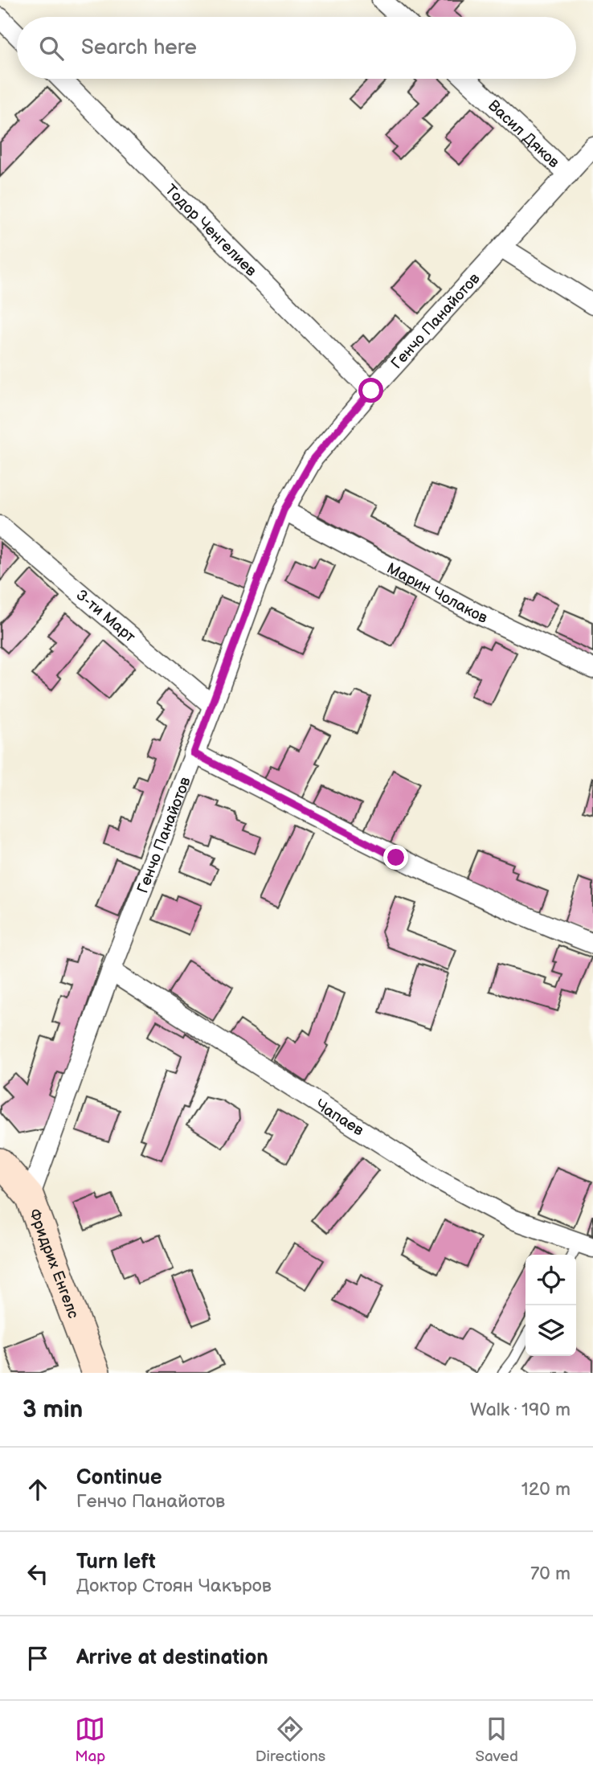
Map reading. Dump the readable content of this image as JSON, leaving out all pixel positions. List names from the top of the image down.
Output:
{
  "streets": {
    "street": [
      "Васил Дяков",
      "Тодор Ченгелиев",
      "Генчо Панайотов",
      "Марин Чолаков",
      "3-ти Март",
      "Чапаев",
      "Фридрих Енгелс"
    ]
  },
  "crossings": [
    ["Васил Дяков", "Генчо Панайотов"],
    ["Тодор Ченгелиев", "Генчо Панайотов"],
    ["Генчо Панайотов", "Марин Чолаков"],
    ["Генчо Панайотов", "3-ти Март"],
    ["Генчо Панайотов", "Чапаев"],
    ["Генчо Панайотов", "Фридрих Енгелс"]
  ],
  "page": {
    "search": "Search here",
    "heading": ["3 min", "Walk · 190 m"],
    "list": [
      ["Continue", "Генчо Панайотов", "120 m"],
      ["Turn left", "Доктор Стоян Чакъров", "70 m"],
      "Arrive at destination"
    ],
    "nav": ["Map", "Directions", "Saved"]
  }
}
